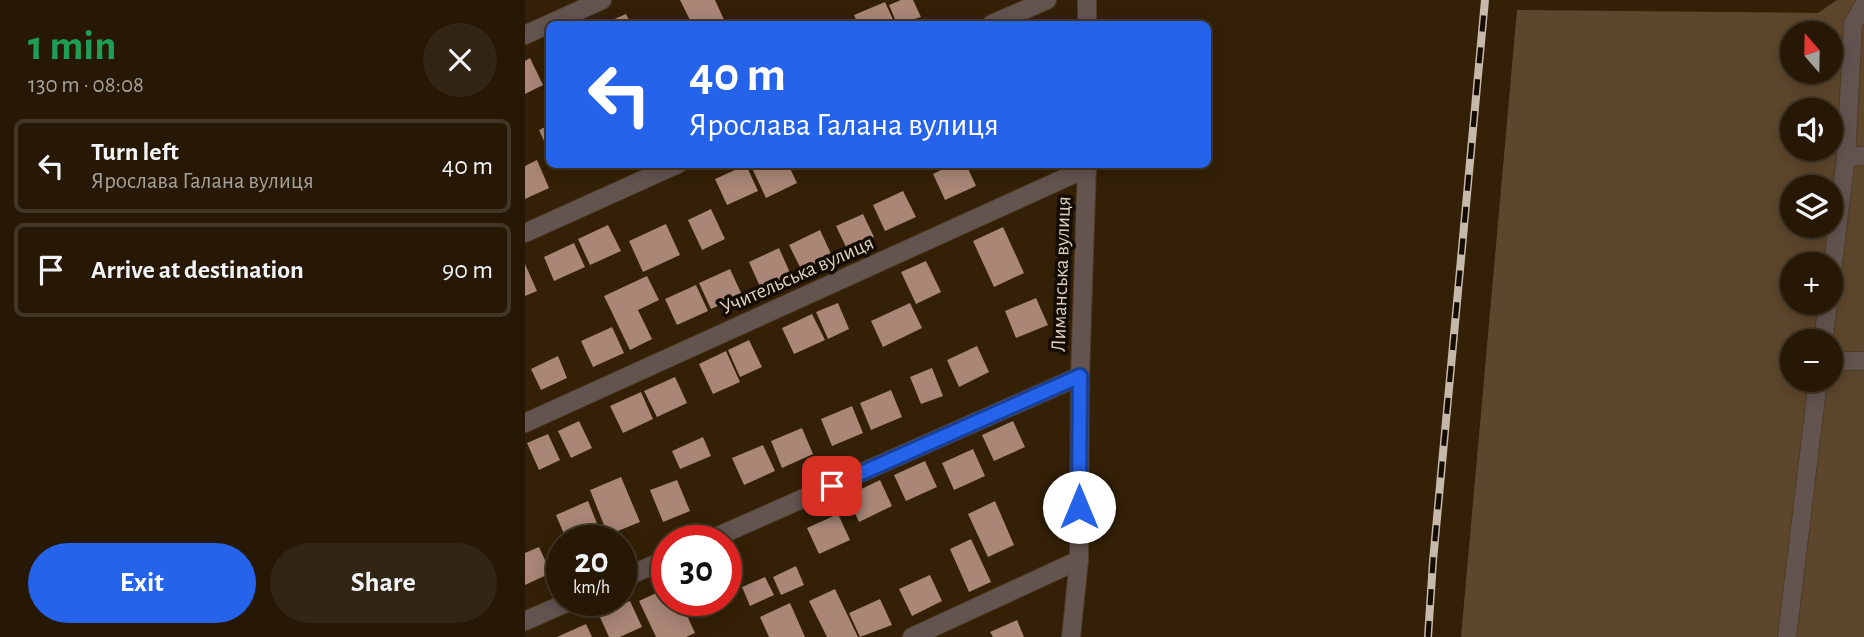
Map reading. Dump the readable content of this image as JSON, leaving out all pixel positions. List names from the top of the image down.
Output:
{
  "streets": {
    "street": ["Лиманська вулиця", "Учительська вулиця"]
  },
  "north": "top",
  "page": {
    "heading": ["1 min", "130 m · 08:08"],
    "map_buttons": ["+", "−"],
    "turn": ["40 m", "Ярослава Галана вулиця"],
    "list": [
      {
        "name": "Turn left",
        "note": "Ярослава Галана вулиця",
        "value": "40 m"
      },
      {
        "name": "Arrive at destination",
        "value": "90 m"
      }
    ],
    "speed": "20 km/h",
    "limit": "30",
    "buttons": ["Exit", "Share"]
  }
}
